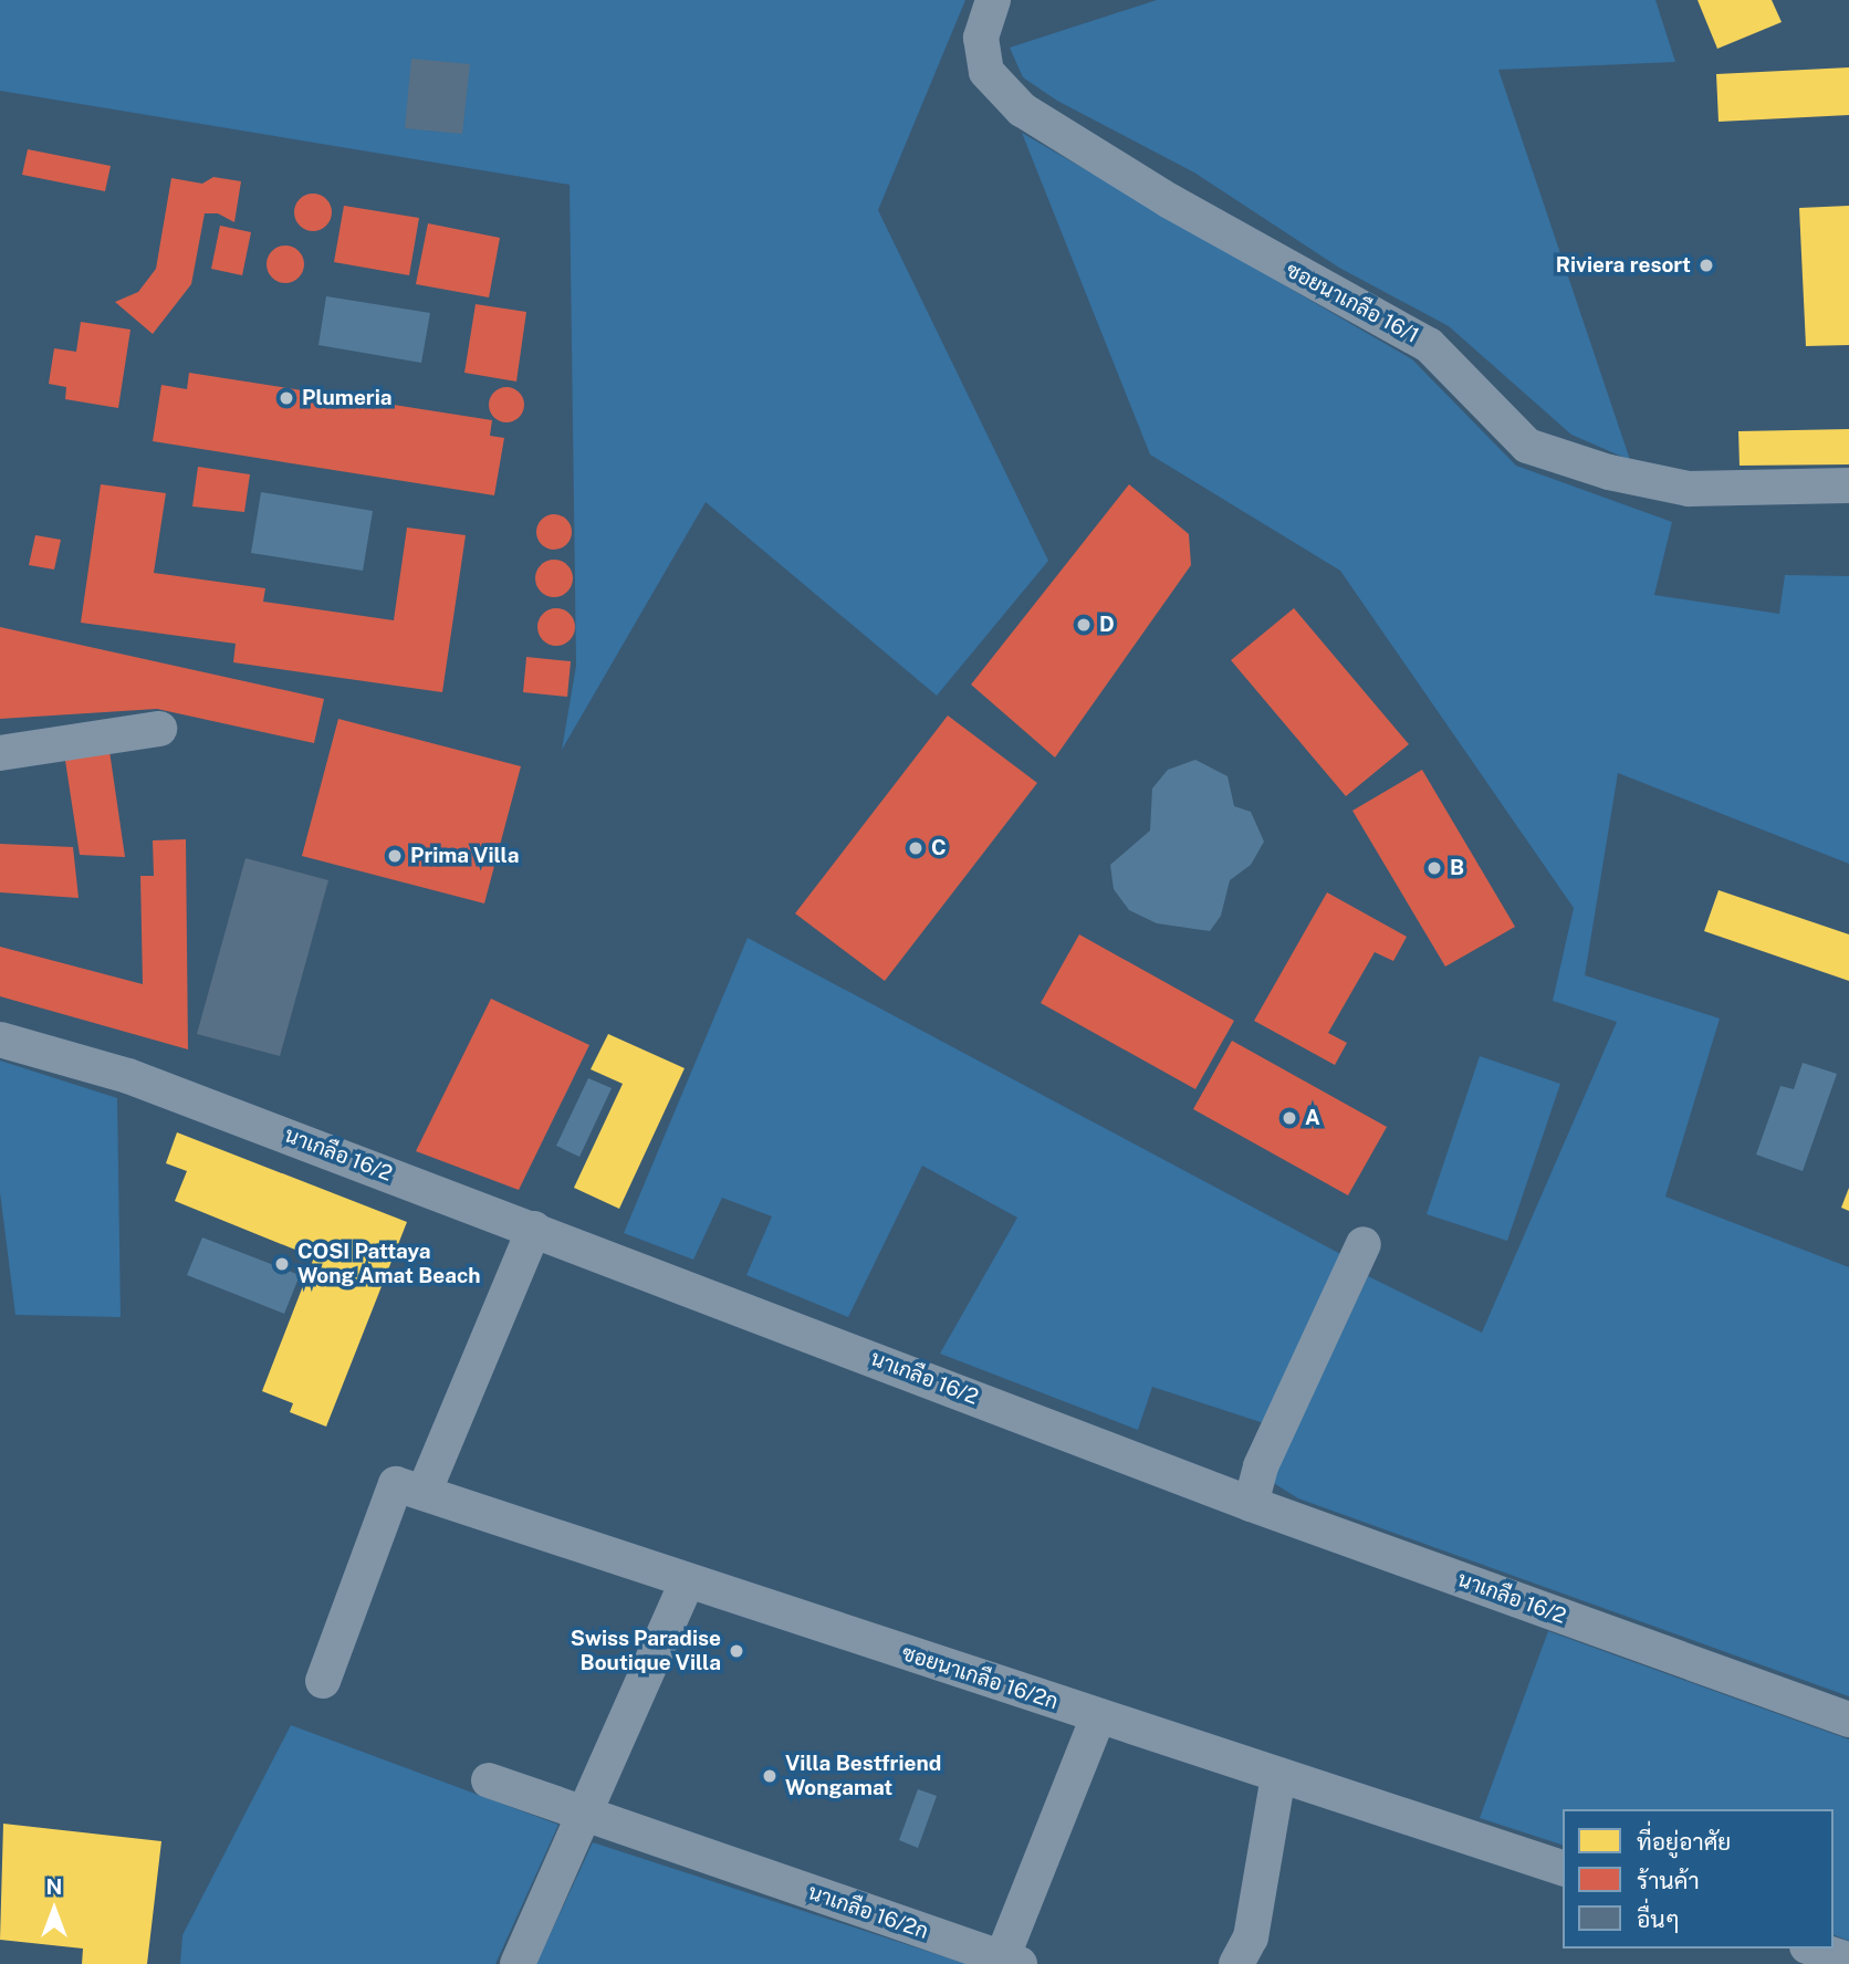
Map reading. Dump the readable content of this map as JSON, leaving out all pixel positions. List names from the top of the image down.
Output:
{
  "streets": {
    "street": [
      "ซอยนาเกลือ 16/1",
      "นาเกลือ 16/2",
      "ซอยนาเกลือ 16/2ก",
      "นาเกลือ 16/2ก"
    ]
  },
  "crossings": [
    ["ซอยนาเกลือ 16/2ก", "นาเกลือ 16/2ก"]
  ],
  "places": [
    "Riviera resort",
    "Plumeria",
    "D",
    "C",
    "Prima Villa",
    "B",
    "A",
    "COSI Pattaya Wong Amat Beach",
    "Swiss Paradise Boutique Villa",
    "Villa Bestfriend Wongamat"
  ],
  "legend": ["ที่อยู่อาศัย", "ร้านค้า", "อื่นๆ"],
  "north": "top"
}
